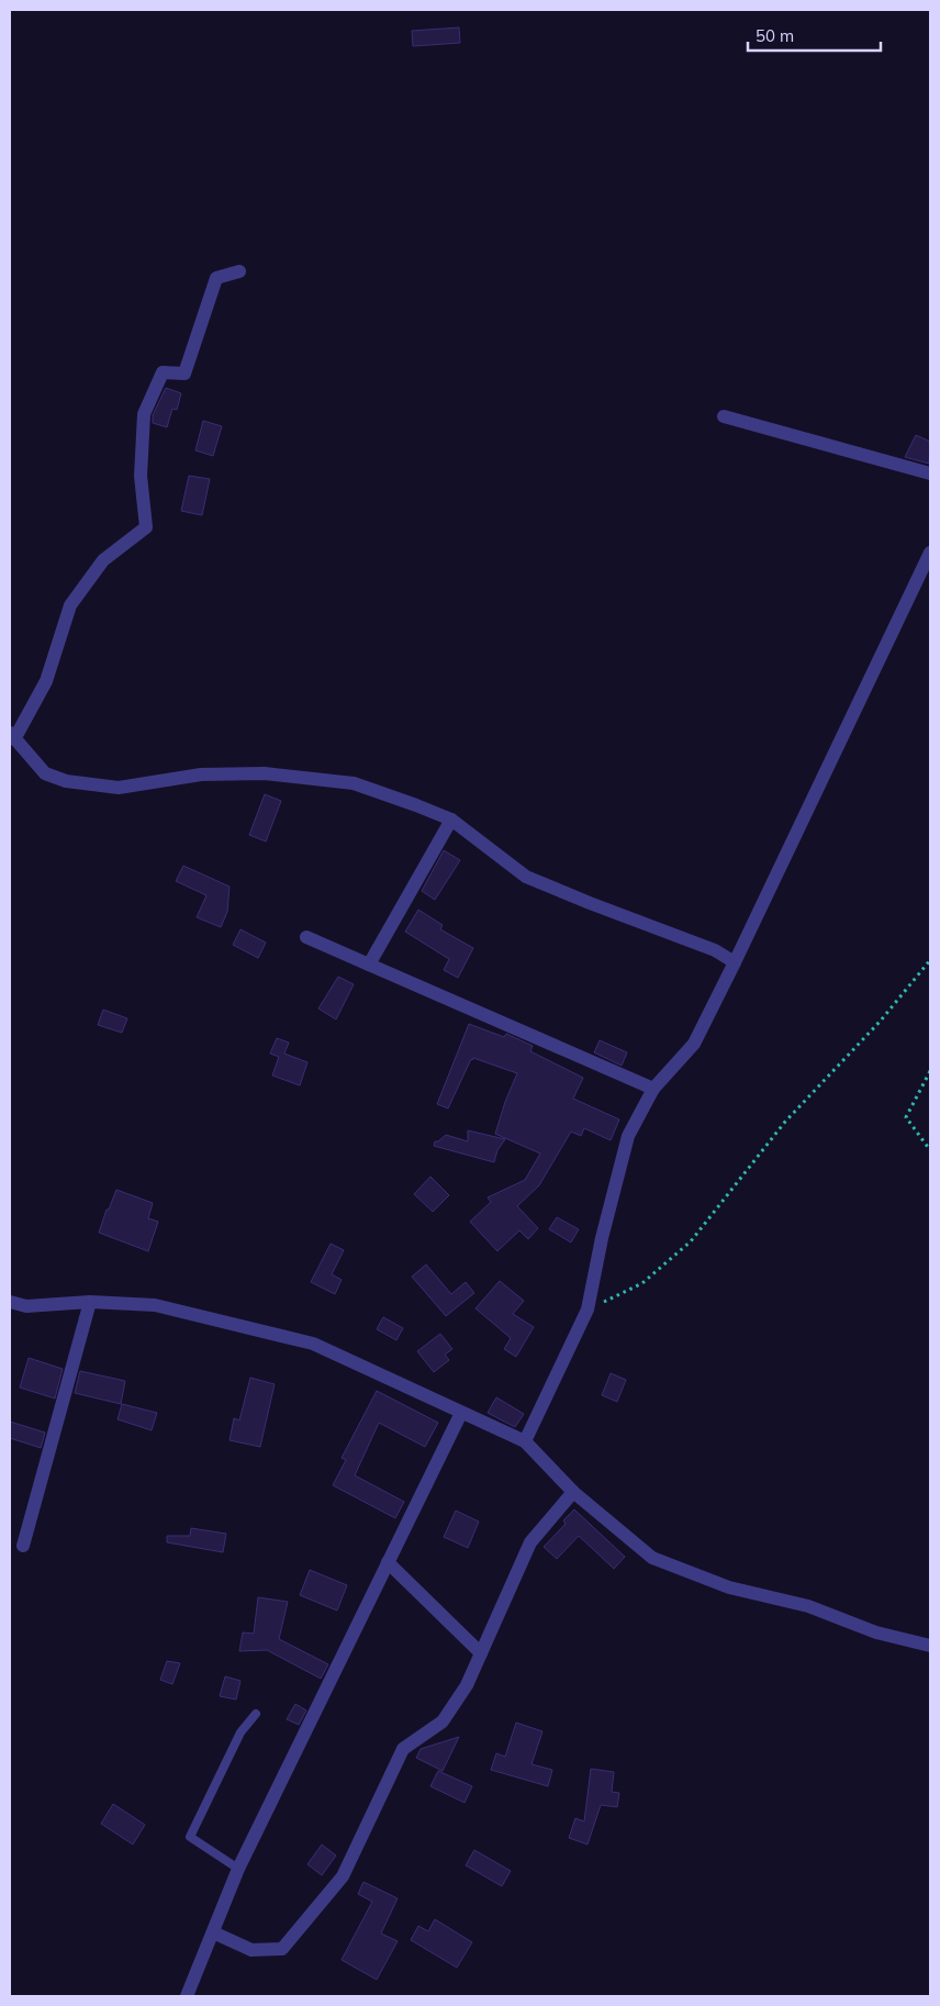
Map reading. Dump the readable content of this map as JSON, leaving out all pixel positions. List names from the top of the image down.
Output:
{
  "scale_bar": "50 m"
}
